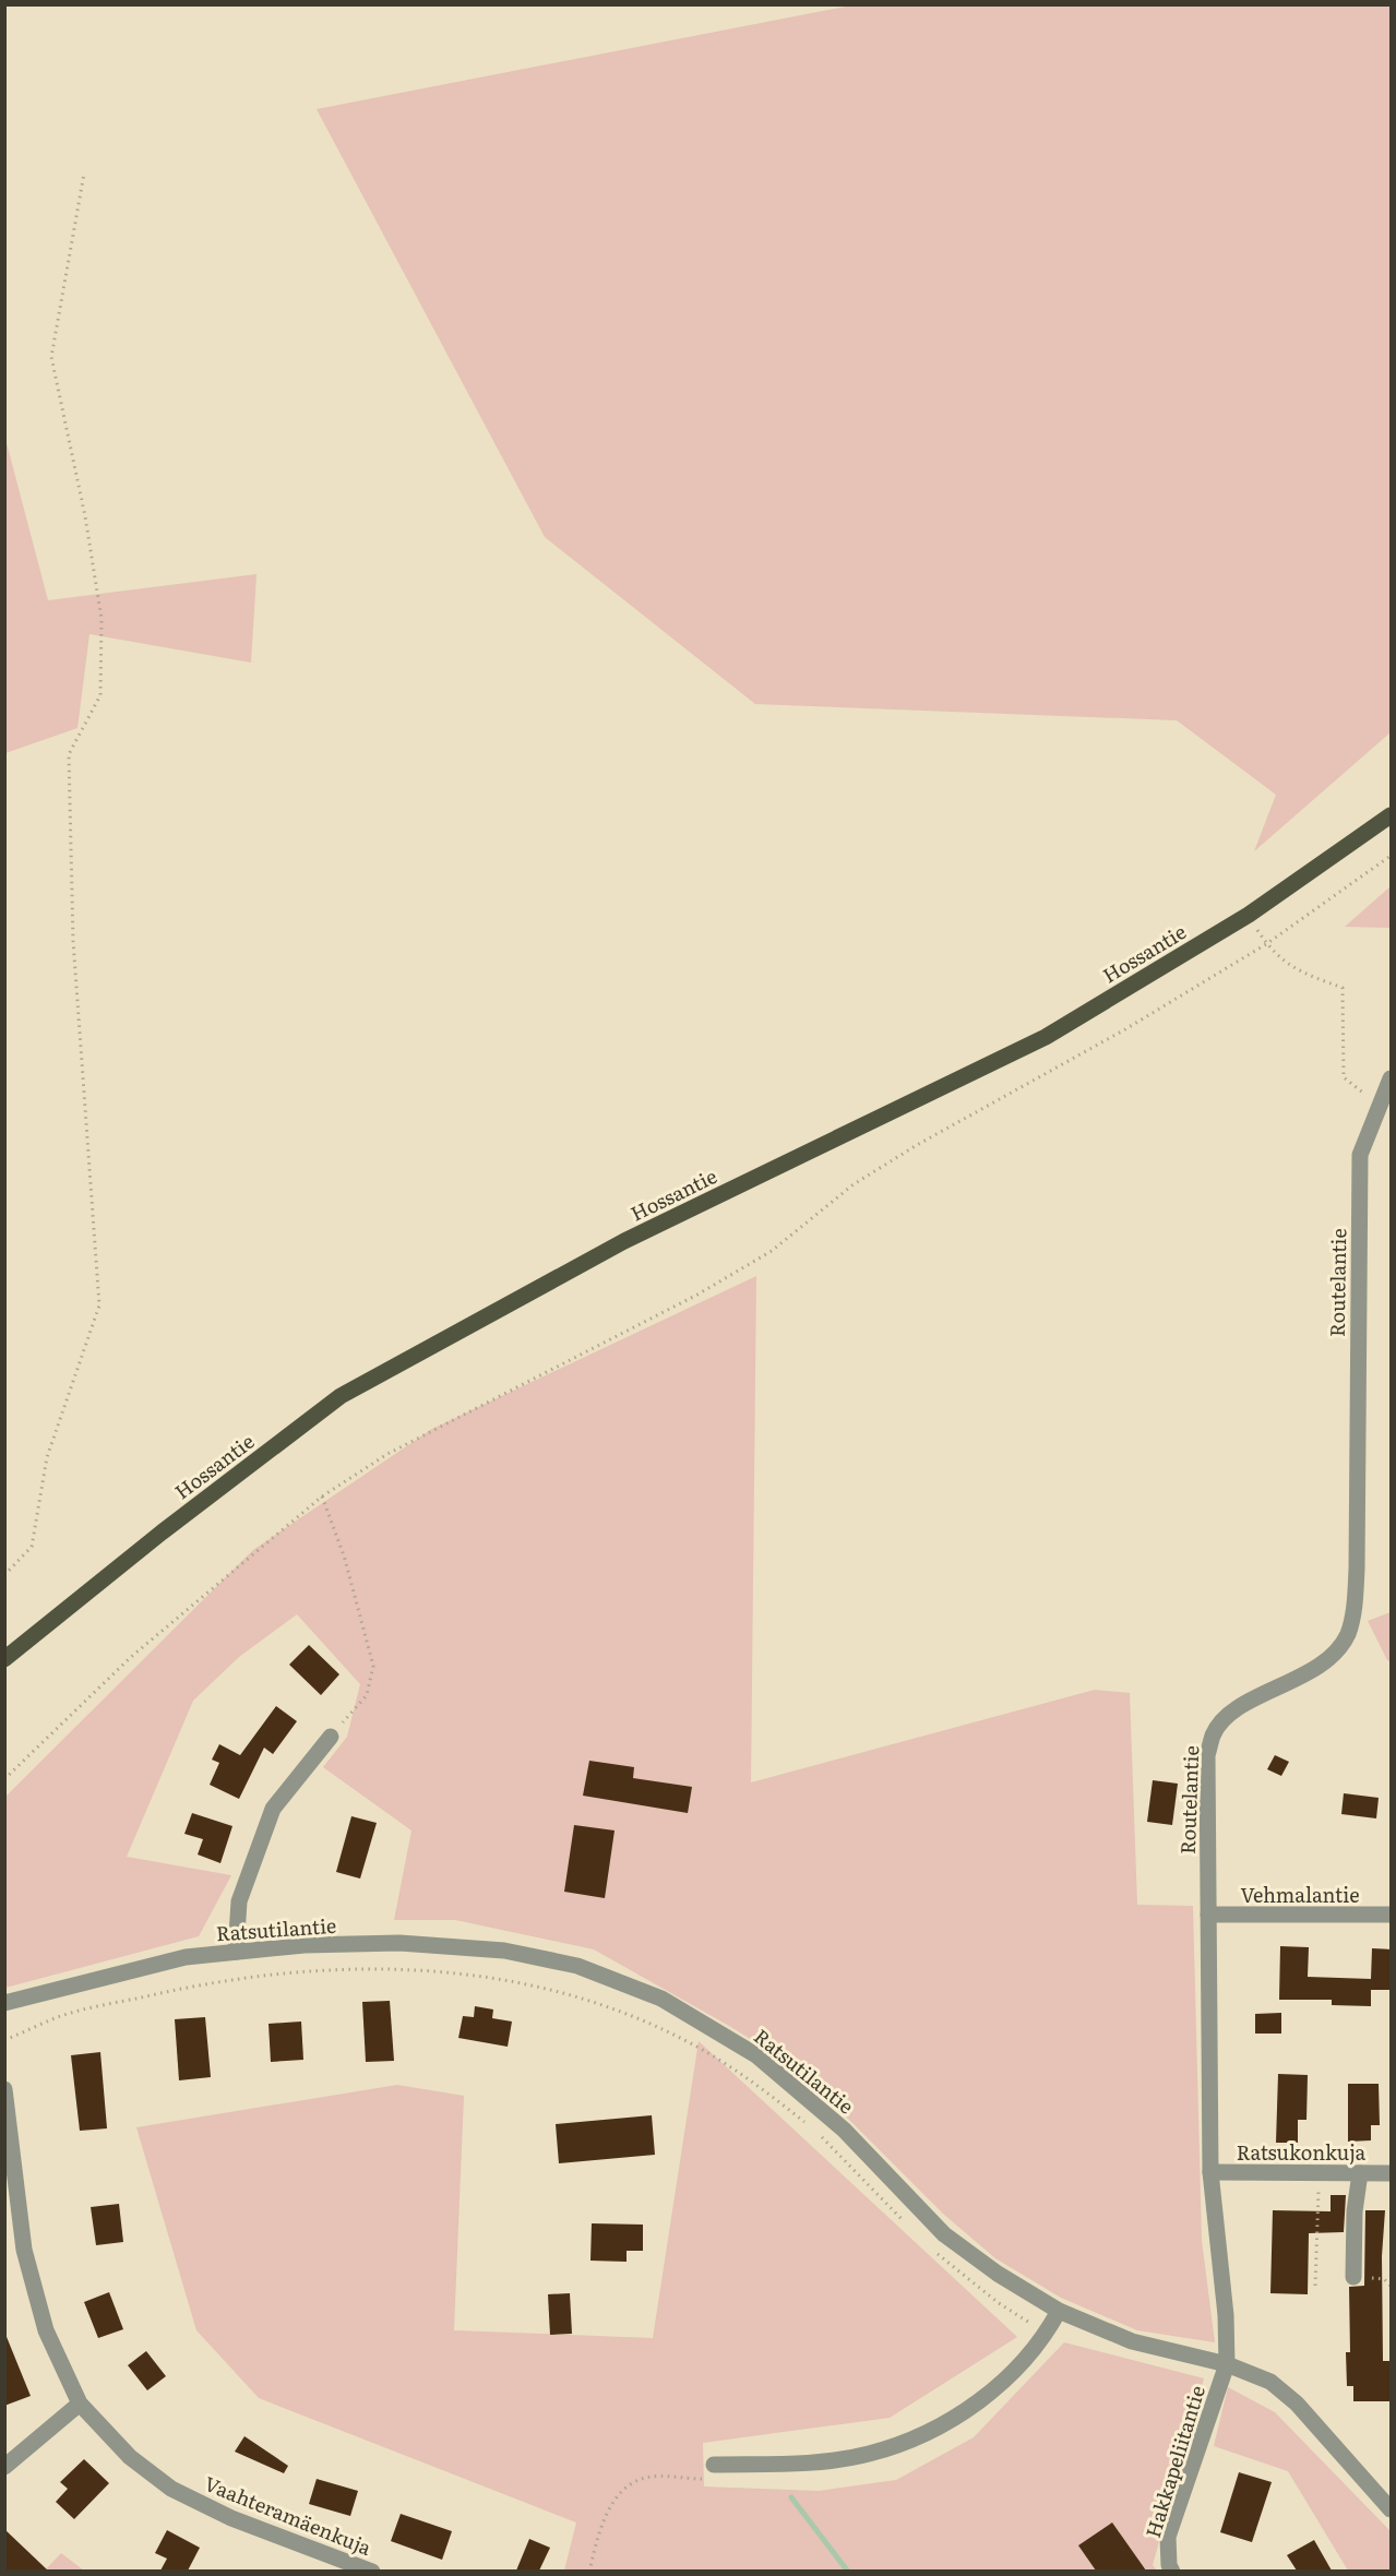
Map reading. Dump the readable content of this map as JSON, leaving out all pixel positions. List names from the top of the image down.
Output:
{
  "streets": {
    "main road": ["Hossantie"],
    "street": [
      "Routelantie",
      "Vehmalantie",
      "Ratsutilantie",
      "Ratsukonkuja",
      "Hakkapeliitantie",
      "Vaahteramäenkuja"
    ]
  },
  "crossings": [
    ["Routelantie", "Vehmalantie"],
    ["Routelantie", "Ratsutilantie"],
    ["Routelantie", "Ratsukonkuja"],
    ["Routelantie", "Hakkapeliitantie"],
    ["Ratsutilantie", "Hakkapeliitantie"]
  ]
}
